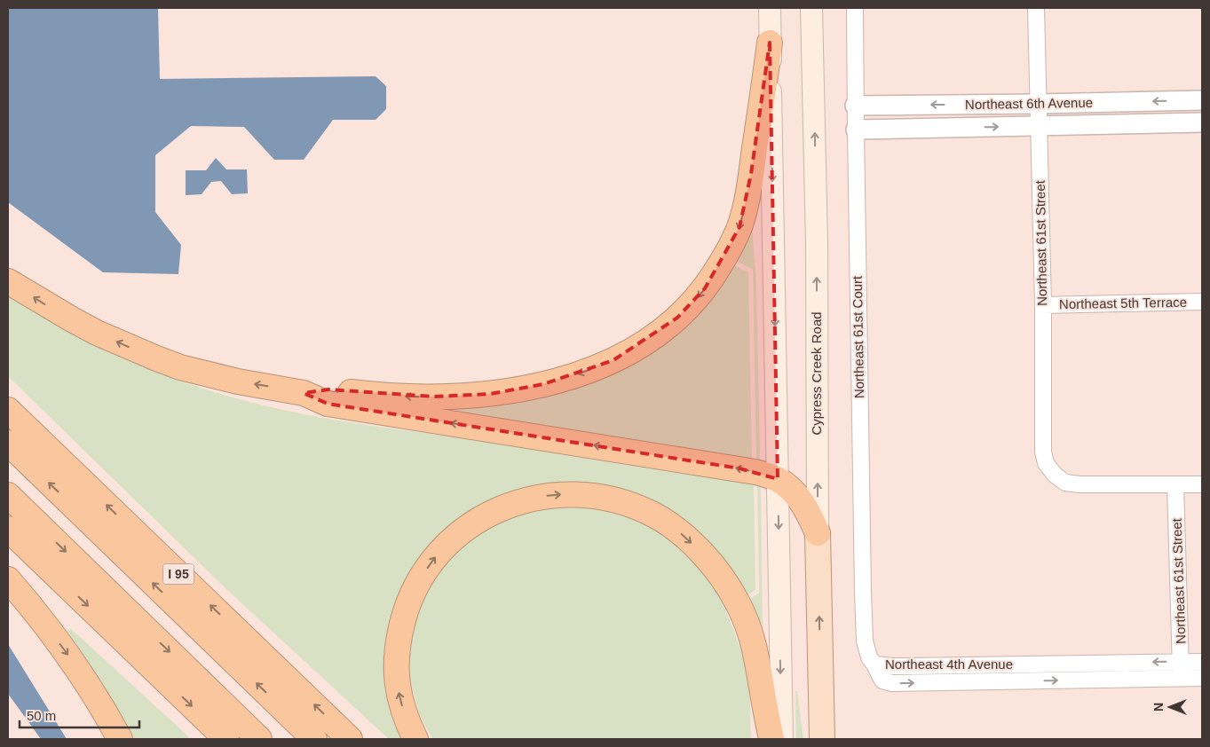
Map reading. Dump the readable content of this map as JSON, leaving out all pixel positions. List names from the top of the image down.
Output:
{
  "streets": {
    "highway": ["I 95"],
    "main road": ["Cypress Creek Road"],
    "street": [
      "Northeast 6th Avenue",
      "Northeast 61st Street",
      "Northeast 5th Terrace",
      "Northeast 61st Court",
      "Northeast 4th Avenue"
    ]
  },
  "crossings": [
    ["Northeast 6th Avenue", "Northeast 61st Street"],
    ["Northeast 6th Avenue", "Northeast 61st Court"],
    ["Northeast 61st Street", "Northeast 5th Terrace"],
    ["Northeast 61st Street", "Northeast 4th Avenue"],
    ["Northeast 61st Court", "Northeast 4th Avenue"]
  ],
  "scale_bar": "50 m",
  "north": "left"
}
